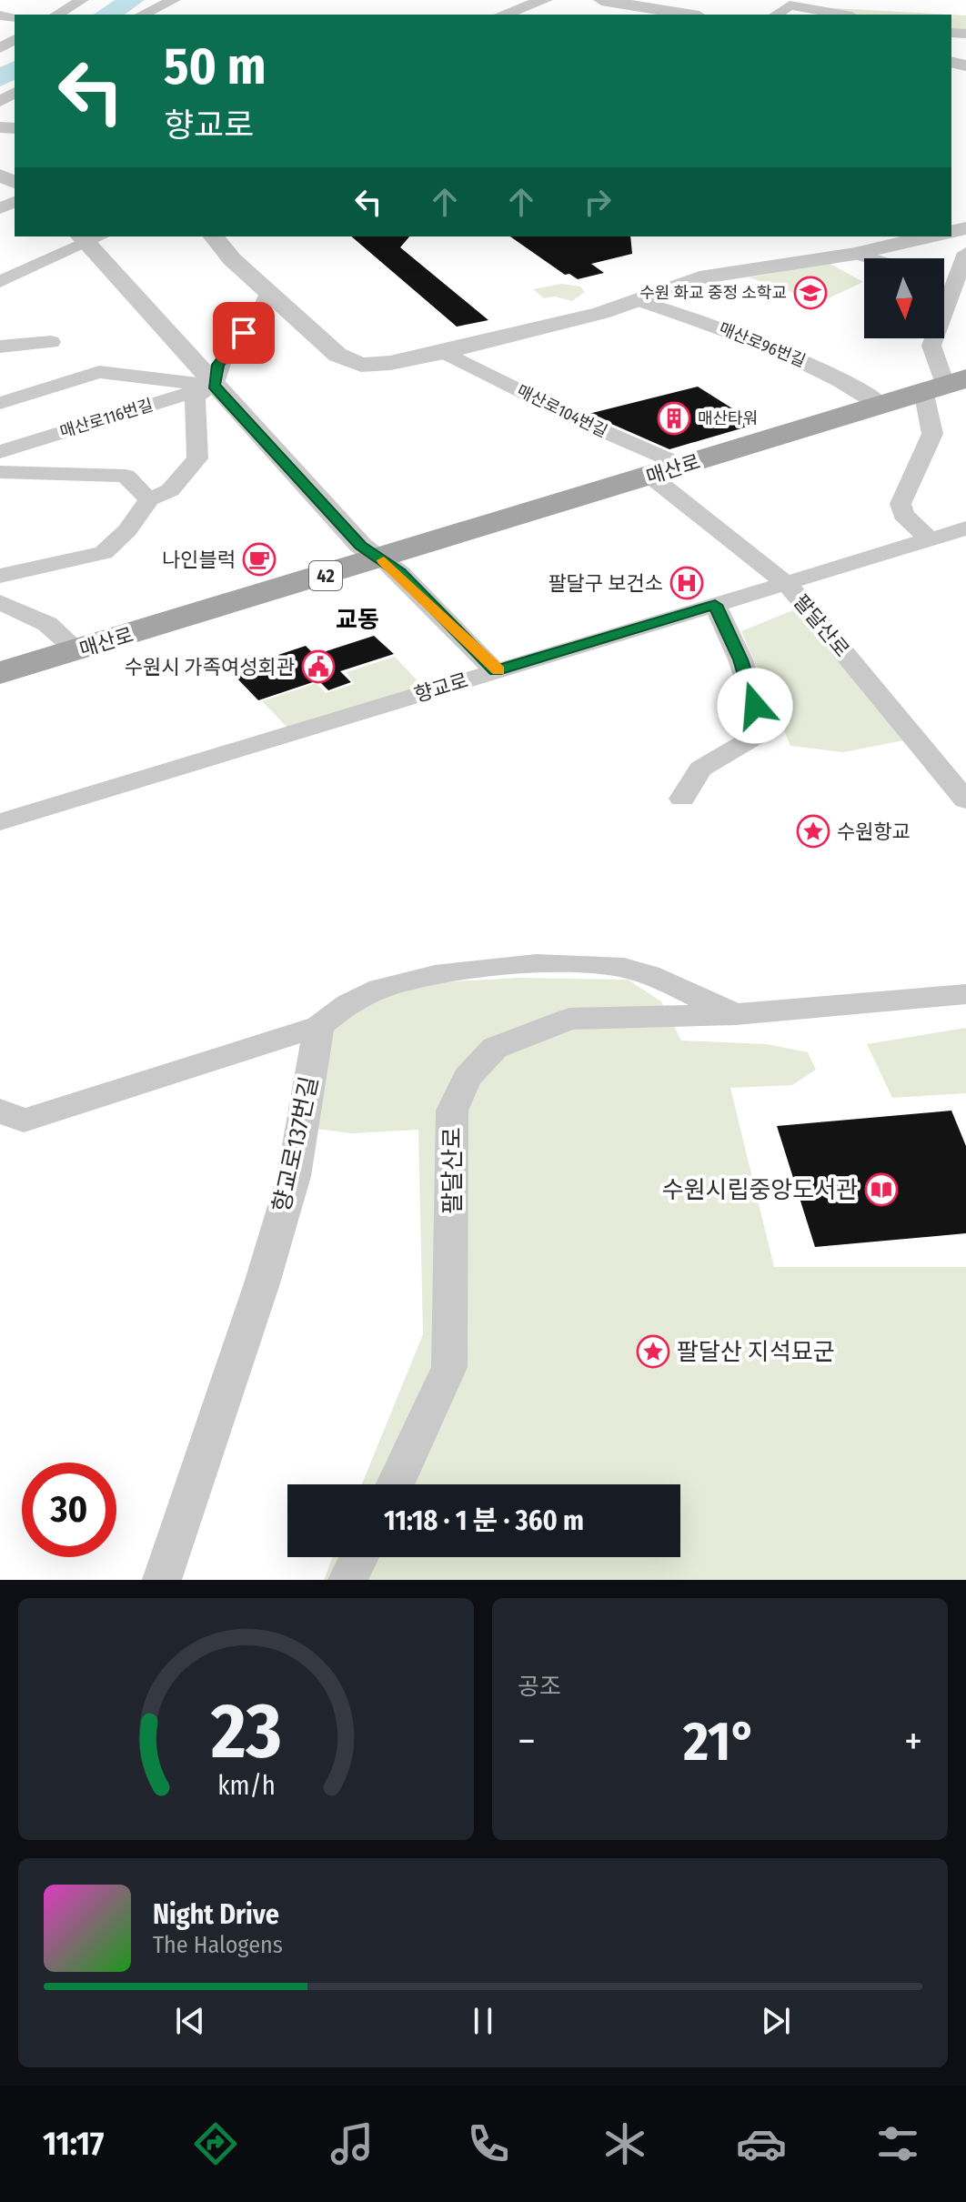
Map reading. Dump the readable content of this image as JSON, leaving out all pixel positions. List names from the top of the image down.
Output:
{
  "streets": {
    "main road": ["매산로", "42"],
    "street": [
      "매산로96번길",
      "매산로104번길",
      "매산로116번길",
      "팔달산로",
      "향교로",
      "향교로137번길"
    ]
  },
  "crossings": [
    ["매산로96번길", "매산로"],
    ["매산로104번길", "매산로"],
    ["매산로104번길", "팔달산로"],
    ["매산로", "팔달산로"],
    ["팔달산로", "향교로"],
    ["팔달산로", "향교로137번길"]
  ],
  "districts": ["교동"],
  "places": {
    "school or university": ["수원 화교 중정 소학교"],
    "building": ["매산타워"],
    "cafe": ["나인블럭"],
    "hospital": ["팔달구 보건소"],
    "public building": ["수원시 가족여성회관"],
    "place": ["수원항교", "팔달산 지석묘군"],
    "library": ["수원시립중앙도서관"]
  },
  "north": "bottom",
  "page": {
    "turn": ["50 m", "향교로"],
    "limit": "30",
    "trip": "11:18 · 1 분 · 360 m",
    "tile": "공조",
    "heat": ["−", "21°", "+"],
    "song": ["Night Drive", "The Halogens"],
    "tabs": "11:17",
    "gauge": ["23", "km/h"]
  }
}
